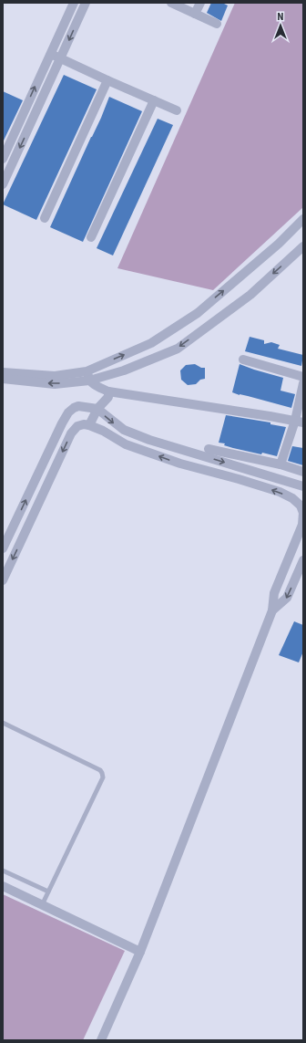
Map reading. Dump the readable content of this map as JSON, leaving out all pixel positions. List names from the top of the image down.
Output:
{
  "north": "top"
}
